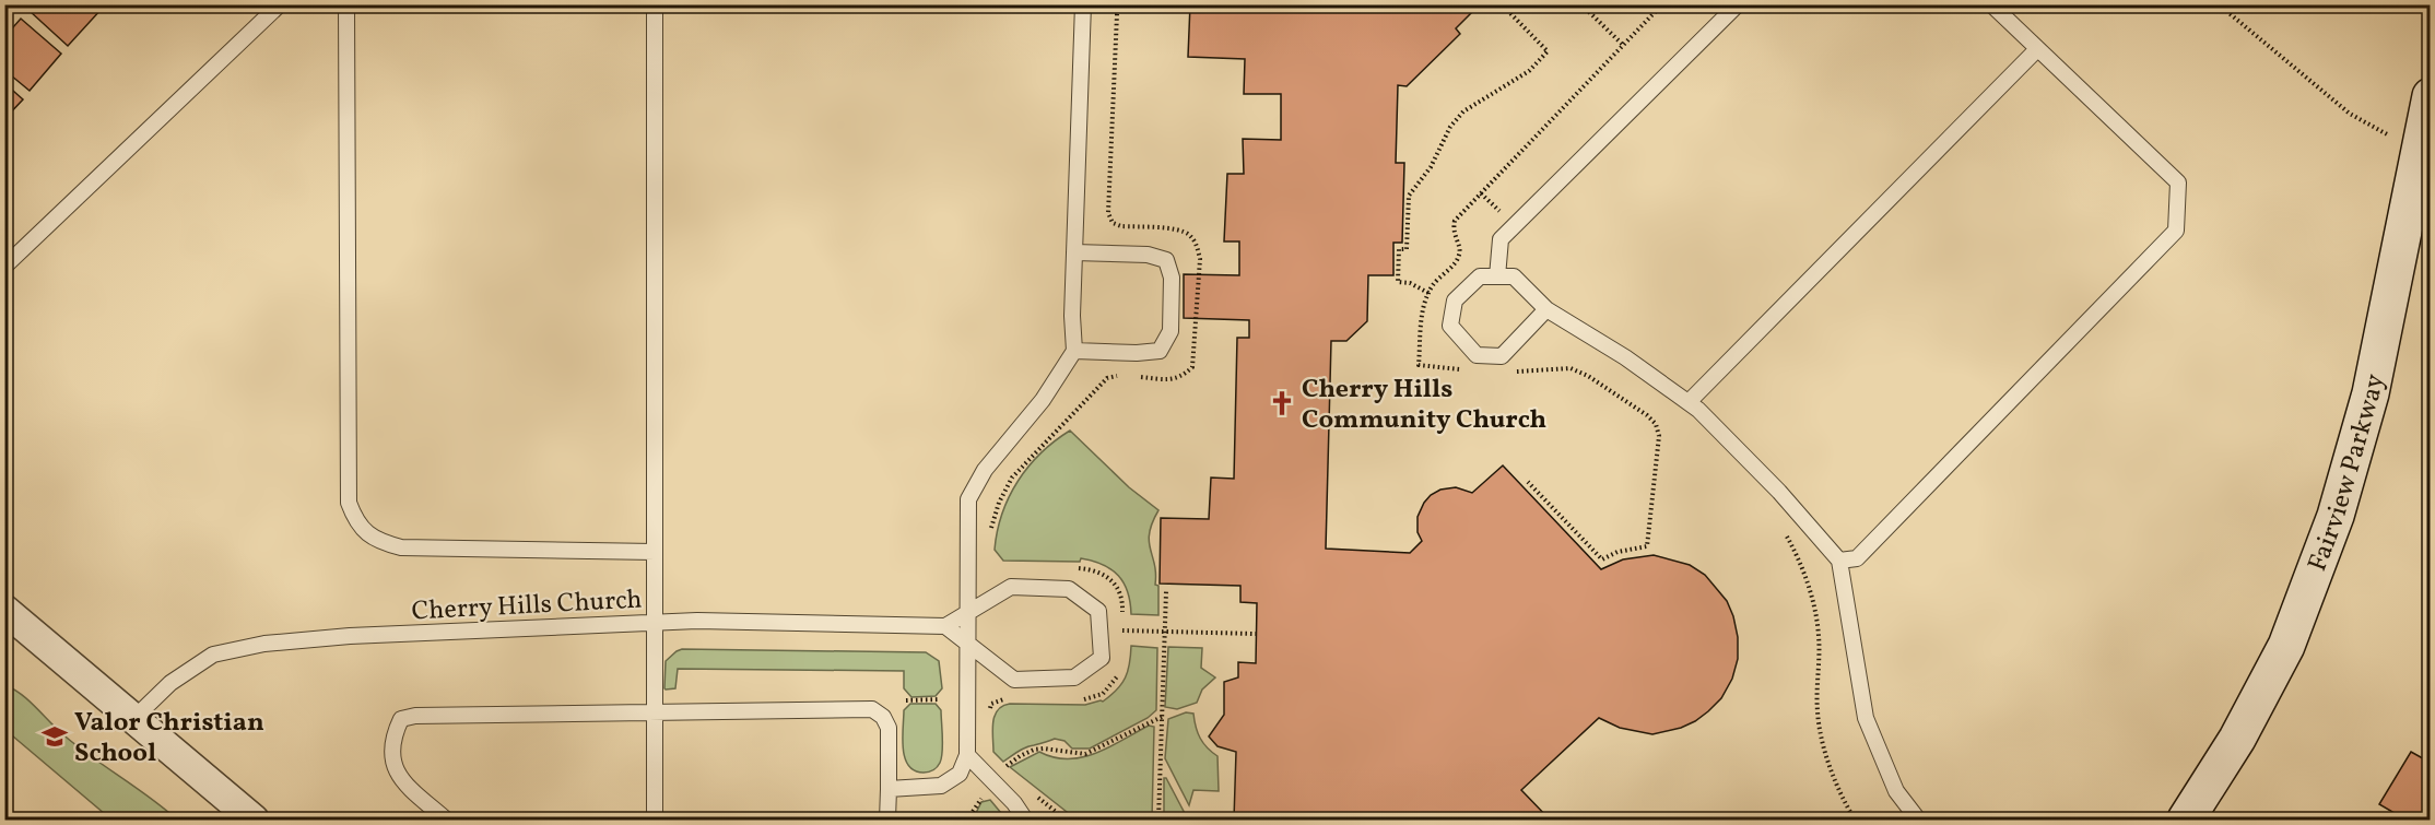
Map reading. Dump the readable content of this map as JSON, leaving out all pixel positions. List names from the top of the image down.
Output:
{
  "streets": {
    "main road": ["Fairview Parkway"],
    "lane": ["Cherry Hills Church"]
  },
  "places": {
    "church": ["Cherry Hills Community Church"],
    "school or university": ["Valor Christian School"]
  }
}
